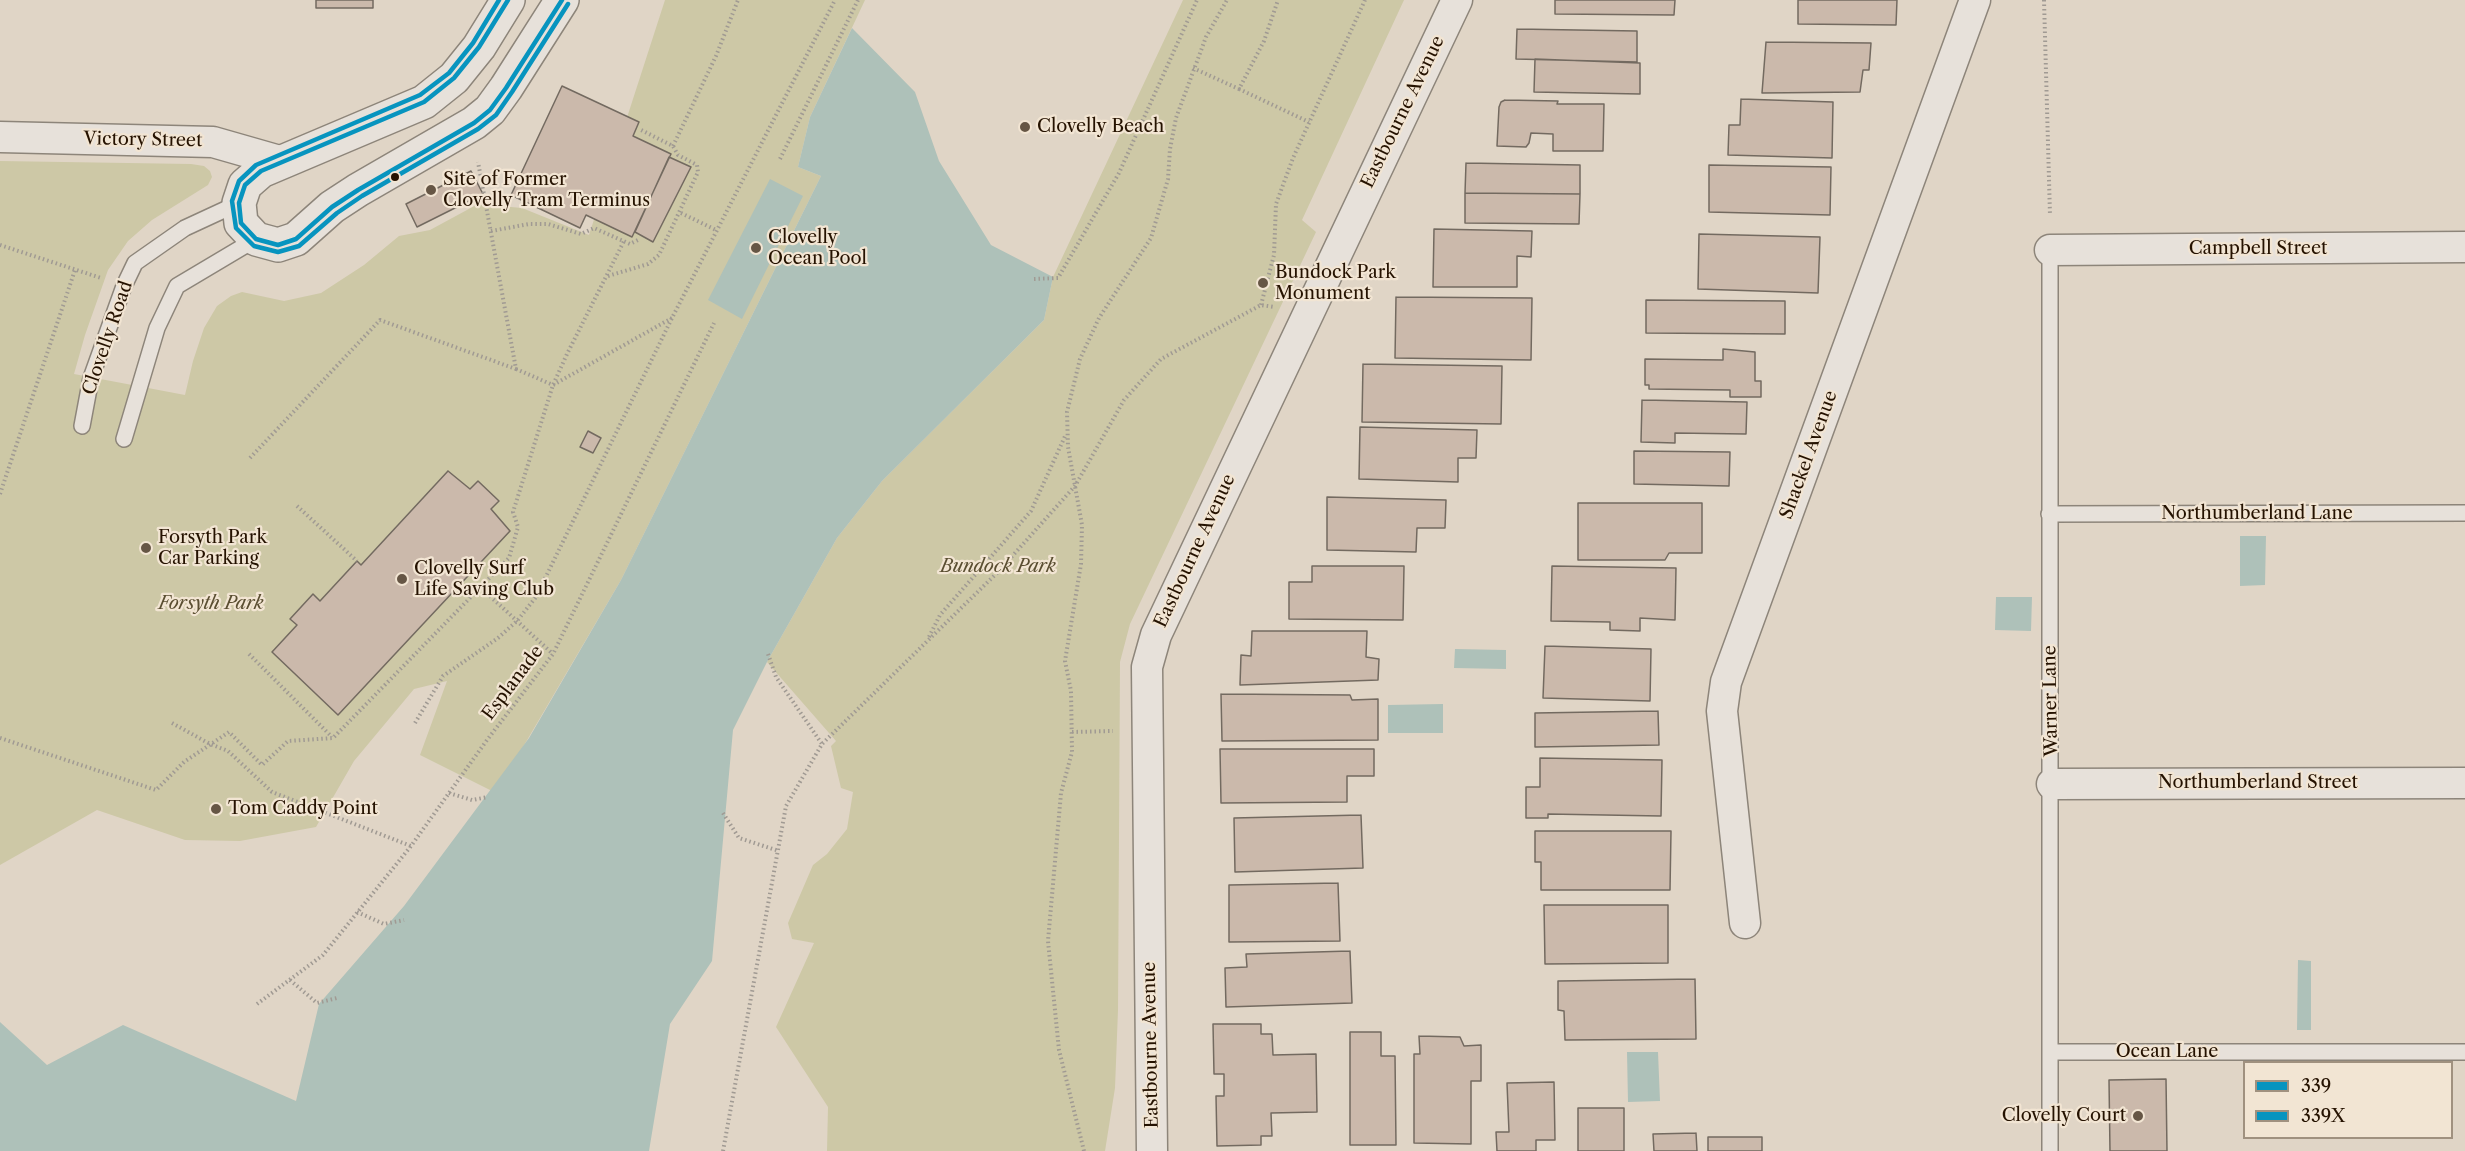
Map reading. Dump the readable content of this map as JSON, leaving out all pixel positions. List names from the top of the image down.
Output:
{
  "streets": {
    "street": [
      "Eastbourne Avenue",
      "Victory Street",
      "Campbell Street",
      "Shackel Avenue",
      "Northumberland Street"
    ],
    "lane": [
      "Clovelly Road",
      "Northumberland Lane",
      "Warner Lane",
      "Ocean Lane"
    ],
    "path": ["Esplanade"]
  },
  "crossings": [
    ["Campbell Street", "Warner Lane"],
    ["Northumberland Lane", "Warner Lane"],
    ["Warner Lane", "Northumberland Street"],
    ["Warner Lane", "Ocean Lane"]
  ],
  "parks": ["Bundock Park", "Forsyth Park"],
  "places": [
    "Clovelly Beach",
    "Site of Former Clovelly Tram Terminus",
    "Clovelly Ocean Pool",
    "Bundock Park Monument",
    "Forsyth Park Car Parking",
    "Clovelly Surf Life Saving Club",
    "Tom Caddy Point",
    "Clovelly Court"
  ],
  "lines": ["transit line 339", "transit line 339X"],
  "legend": ["339", "339X"]
}
